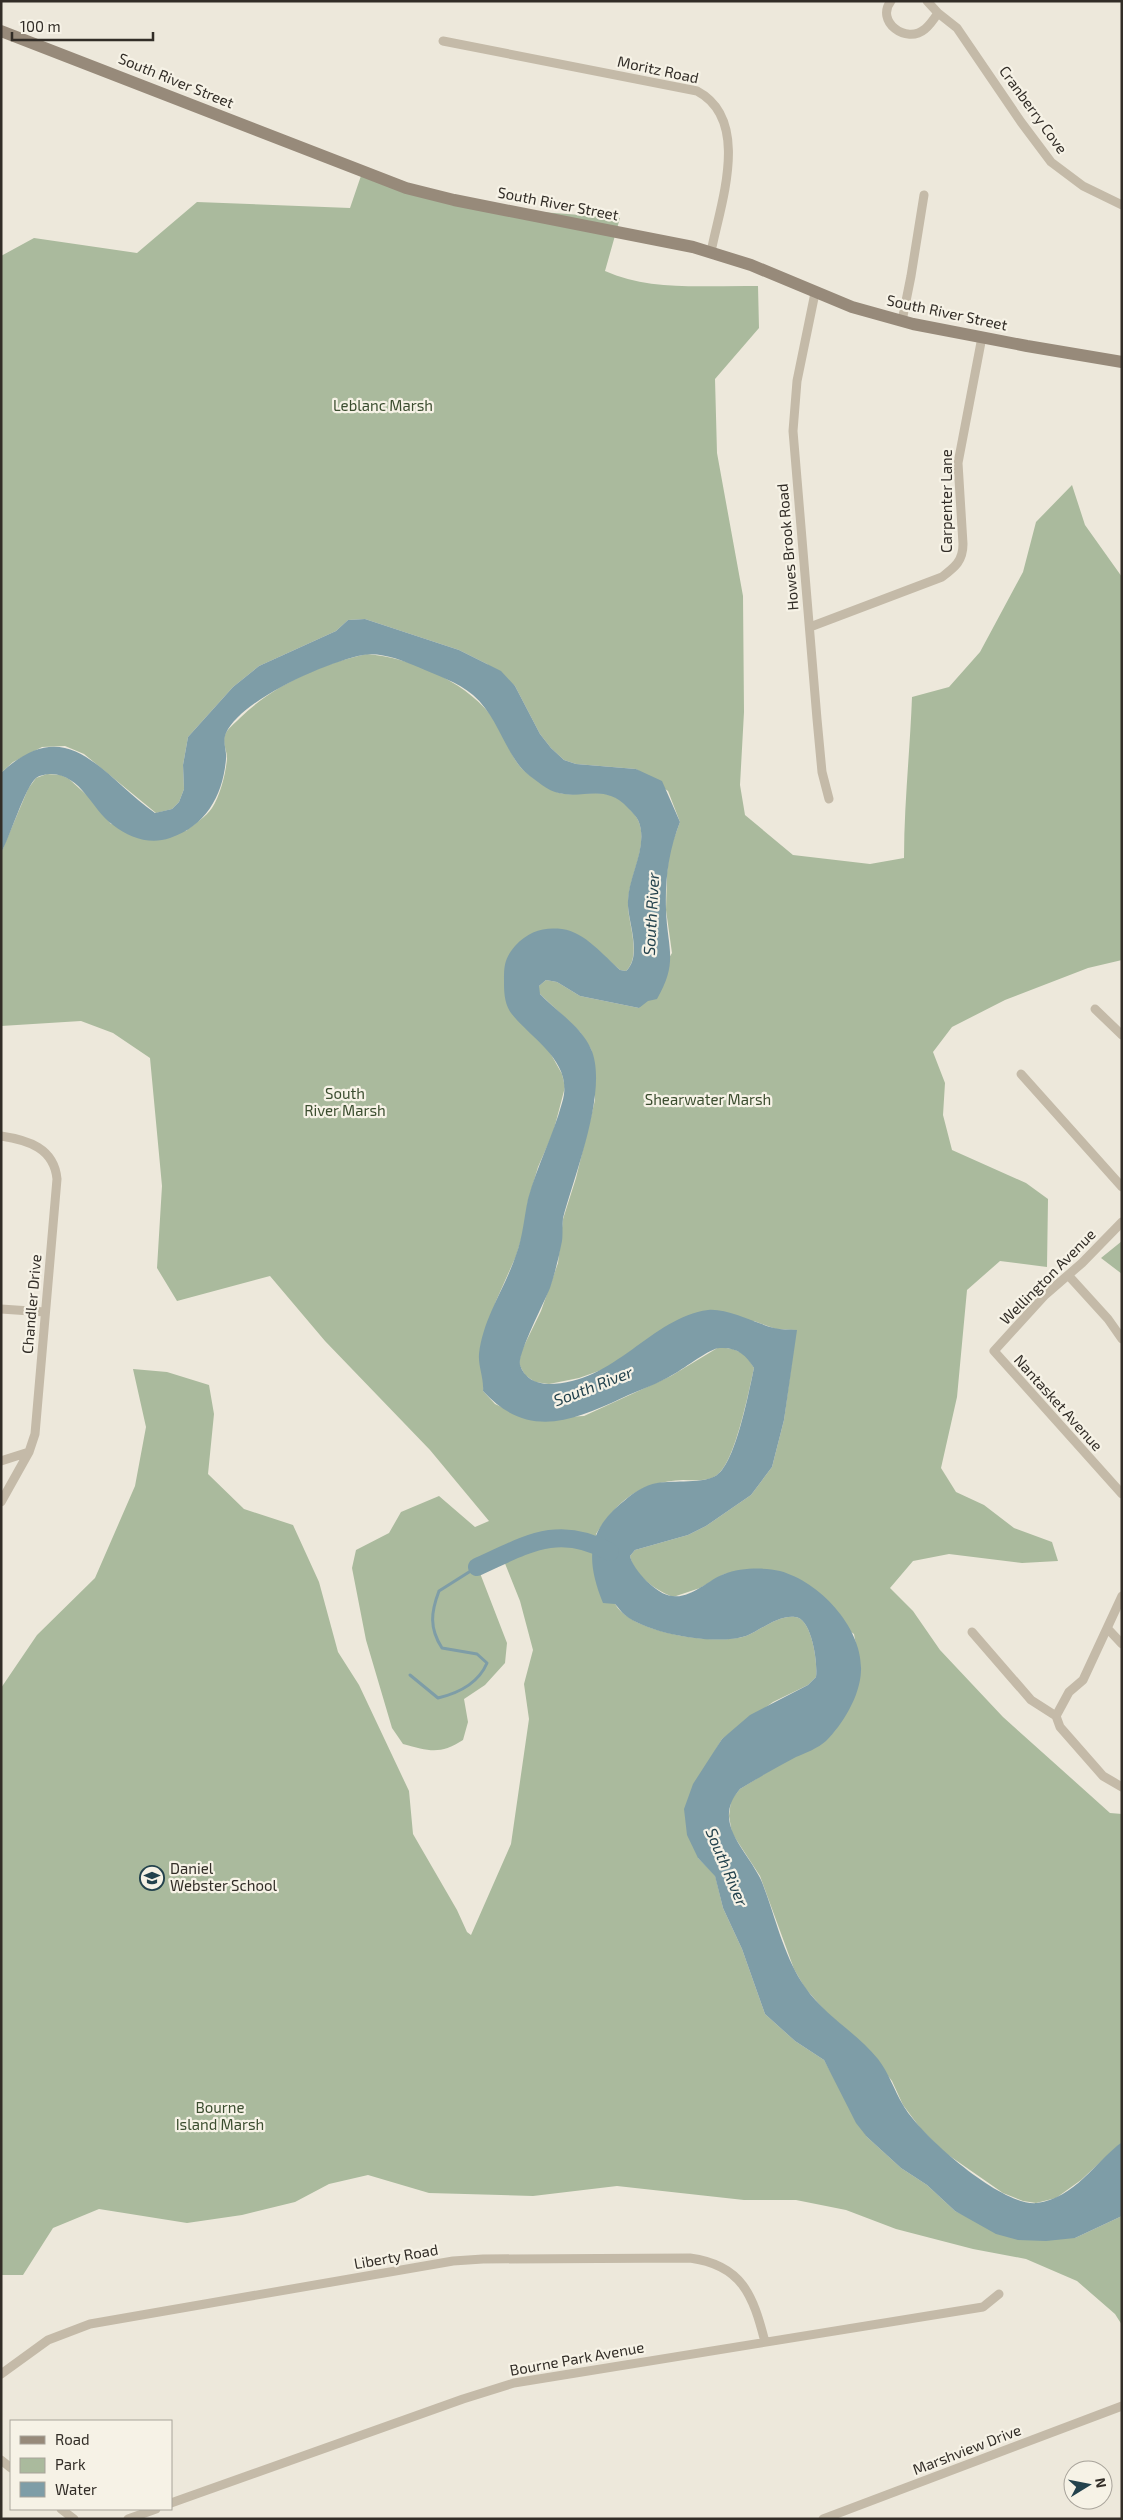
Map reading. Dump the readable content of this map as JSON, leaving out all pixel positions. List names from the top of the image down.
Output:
{
  "streets": {
    "street": [
      "Moritz Road",
      "South River Street",
      "Cranberry Cove",
      "Carpenter Lane",
      "Howes Brook Road",
      "Wellington Avenue",
      "Chandler Drive",
      "Nantasket Avenue",
      "Liberty Road",
      "Bourne Park Avenue",
      "Marshview Drive"
    ]
  },
  "crossings": [
    ["Moritz Road", "South River Street"],
    ["South River Street", "Carpenter Lane"],
    ["South River Street", "Howes Brook Road"],
    ["Carpenter Lane", "Howes Brook Road"],
    ["Wellington Avenue", "Nantasket Avenue"],
    ["Liberty Road", "Bourne Park Avenue"]
  ],
  "water": ["South River"],
  "parks": [
    "Leblanc Marsh",
    "South River Marsh",
    "Shearwater Marsh",
    "Bourne Island Marsh"
  ],
  "places": {
    "school or university": ["Daniel Webster School"]
  },
  "legend": ["Road", "Park", "Water"],
  "scale_bar": "100 m",
  "north": "right"
}
